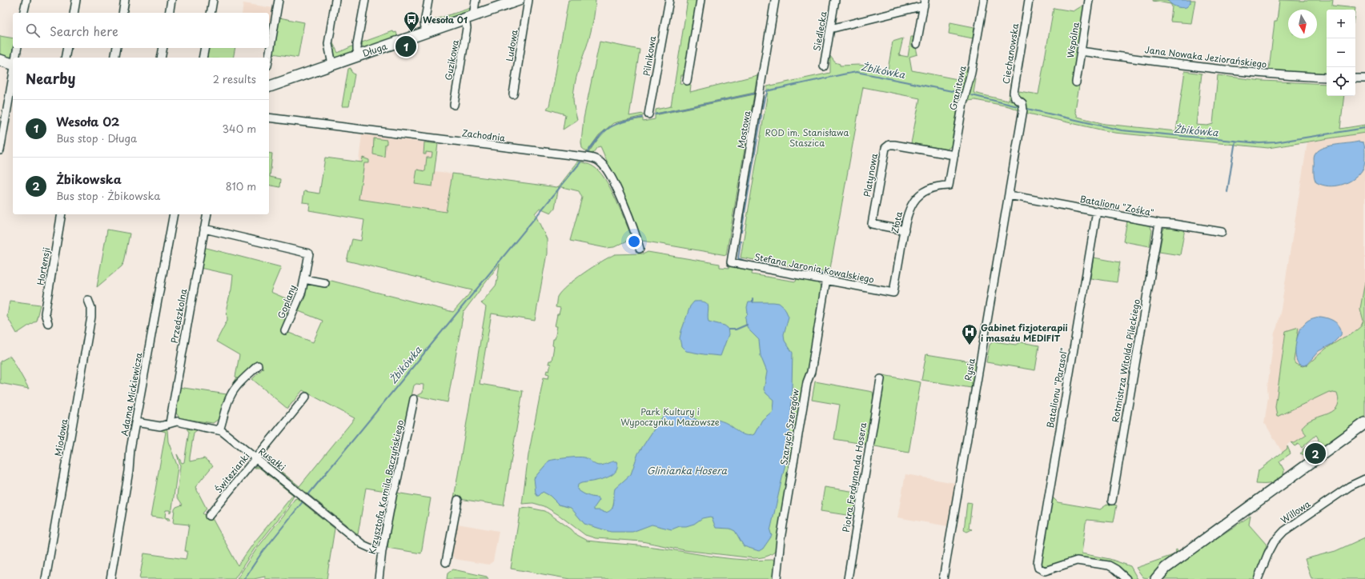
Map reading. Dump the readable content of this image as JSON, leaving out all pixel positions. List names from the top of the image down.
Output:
{
  "streets": {
    "street": [
      "Siedlecka",
      "Wspólna",
      "Ludowa",
      "Długa",
      "Ciechanowska",
      "Pilnikowa",
      "Jana Nowaka Jeziorańskiego",
      "Guzikowa",
      "Granitowa",
      "Mostowa",
      "Zachodnia",
      "Platynowa",
      "Batalionu \"Zośka\"",
      "Złota",
      "Hortensji",
      "Stefana Jaronia Kowalskiego",
      "Goplany",
      "Przedszkolna",
      "Rotmistrza Witolda Pileckiego",
      "Rysia",
      "Batalionu \"Parasol\"",
      "Adama Mickiewicza",
      "Szarych Szeregów",
      "Miodowa",
      "Rusałki",
      "Świtezianki",
      "Piotra Ferdynanda Hosera",
      "Krzysztofa Kamila Baczyńskiego",
      "Willowa"
    ]
  },
  "crossings": [
    ["Wspólna", "Jana Nowaka Jeziorańskiego"],
    ["Długa", "Guzikowa"],
    ["Ciechanowska", "Rysia"],
    ["Granitowa", "Platynowa"],
    ["Granitowa", "Złota"],
    ["Mostowa", "Stefana Jaronia Kowalskiego"],
    ["Platynowa", "Złota"],
    ["Batalionu \"Zośka\"", "Rotmistrza Witolda Pileckiego"],
    ["Batalionu \"Zośka\"", "Rysia"],
    ["Batalionu \"Zośka\"", "Batalionu \"Parasol\""],
    ["Złota", "Stefana Jaronia Kowalskiego"],
    ["Stefana Jaronia Kowalskiego", "Szarych Szeregów"],
    ["Przedszkolna", "Rusałki"],
    ["Adama Mickiewicza", "Rusałki"],
    ["Rusałki", "Świtezianki"],
    ["Rusałki", "Krzysztofa Kamila Baczyńskiego"]
  ],
  "water": ["Żbikówka", "Glinianka Hosera"],
  "parks": ["ROD im. Stanisława Staszica", "Park Kultury i Wypoczynku Mazowsze"],
  "places": {
    "bus stop": ["Wesoła 01"],
    "hospital": ["Gabinet fizjoterapii i masażu MEDIFIT"]
  },
  "north": "bottom",
  "page": {
    "map_buttons": ["+", "−"],
    "search": "Search here",
    "pins": ["1", "2"],
    "heading": ["Nearby", "2 results"],
    "list": [
      {
        "mark": "1",
        "name": "Wesoła 02",
        "note": "Bus stop · Długa",
        "value": "340 m"
      },
      {
        "mark": "2",
        "name": "Żbikowska",
        "note": "Bus stop · Żbikowska",
        "value": "810 m"
      }
    ]
  }
}
